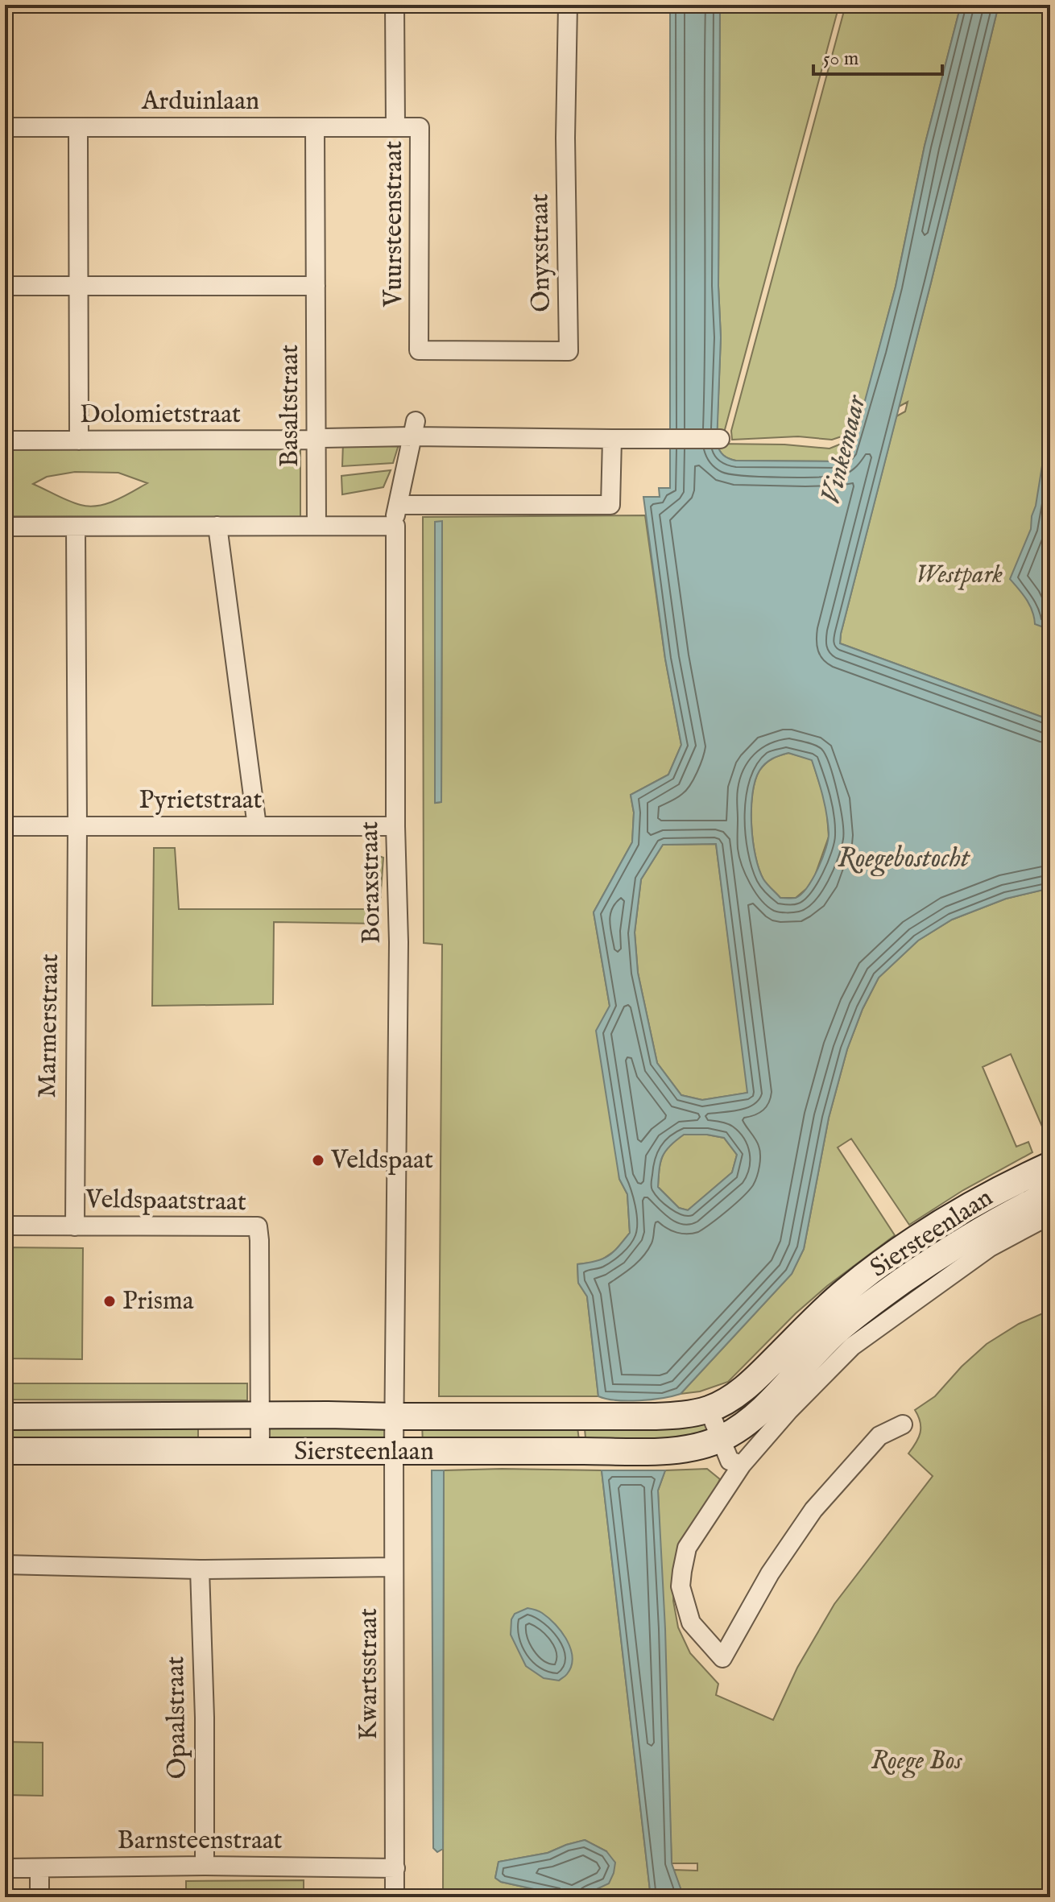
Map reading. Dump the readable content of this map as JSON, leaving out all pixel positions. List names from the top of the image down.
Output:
{
  "streets": {
    "main road": ["Siersteenlaan"],
    "street": [
      "Arduinlaan",
      "Vuursteenstraat",
      "Onyxstraat",
      "Basaltstraat",
      "Dolomietstraat",
      "Pyrietstraat",
      "Boraxstraat",
      "Marmerstraat",
      "Veldspaatstraat",
      "Kwartsstraat",
      "Opaalstraat",
      "Barnsteenstraat"
    ]
  },
  "crossings": [
    ["Arduinlaan", "Vuursteenstraat"],
    ["Arduinlaan", "Basaltstraat"],
    ["Vuursteenstraat", "Onyxstraat"],
    ["Basaltstraat", "Dolomietstraat"],
    ["Basaltstraat", "Boraxstraat"],
    ["Pyrietstraat", "Boraxstraat"],
    ["Pyrietstraat", "Marmerstraat"],
    ["Boraxstraat", "Siersteenlaan"],
    ["Boraxstraat", "Kwartsstraat"],
    ["Marmerstraat", "Veldspaatstraat"],
    ["Veldspaatstraat", "Siersteenlaan"],
    ["Siersteenlaan", "Kwartsstraat"],
    ["Kwartsstraat", "Barnsteenstraat"],
    ["Opaalstraat", "Barnsteenstraat"]
  ],
  "water": ["Vinkemaar", "Roegebostocht"],
  "parks": ["Westpark", "Roege Bos"],
  "places": ["Veldspaat", "Prisma"],
  "scale_bar": "50 m"
}
